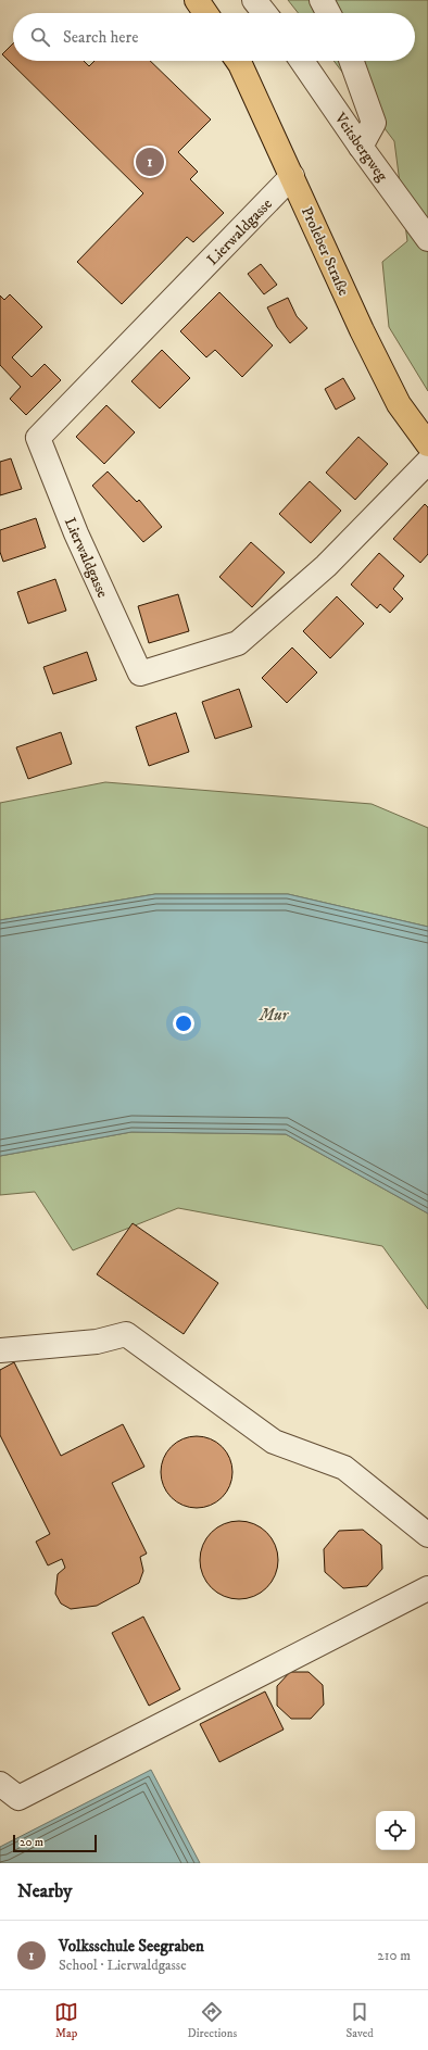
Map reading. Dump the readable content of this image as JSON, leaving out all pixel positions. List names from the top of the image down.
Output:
{
  "streets": {
    "main road": ["Proleber Straße"],
    "street": ["Veitsbergweg", "Lierwaldgasse"]
  },
  "crossings": [
    ["Lierwaldgasse", "Proleber Straße"]
  ],
  "water": ["Mur"],
  "scale_bar": "20 m",
  "page": {
    "search": "Search here",
    "pins": "1",
    "scale": "20 m",
    "heading": "Nearby",
    "list": [
      {
        "mark": "1",
        "name": "Volksschule Seegraben",
        "note": "School · Lierwaldgasse",
        "value": "210 m"
      }
    ],
    "nav": ["Map", "Directions", "Saved"]
  }
}
